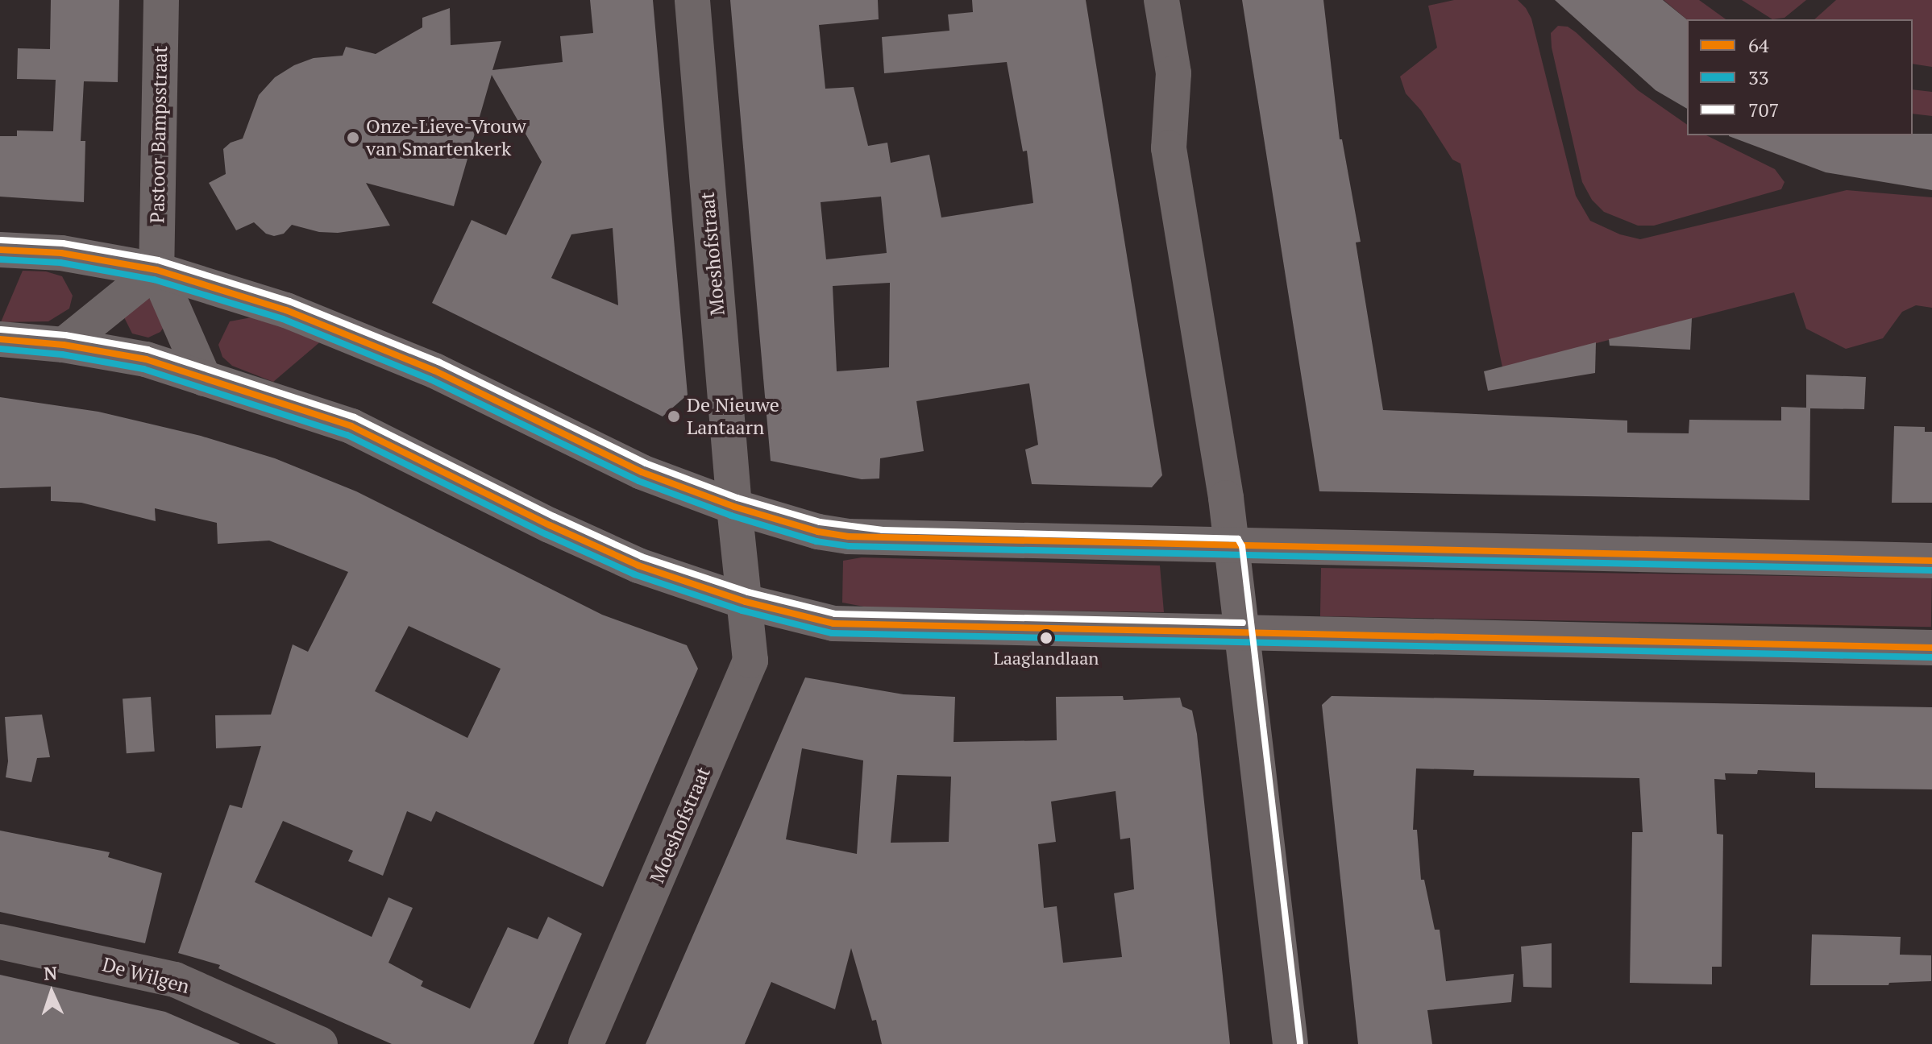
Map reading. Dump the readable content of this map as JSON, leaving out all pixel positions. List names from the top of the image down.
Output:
{
  "streets": {
    "street": ["Pastoor Bampsstraat", "Moeshofstraat", "De Wilgen"]
  },
  "places": ["Onze-Lieve-Vrouw van Smartenkerk", "De Nieuwe Lantaarn", "Laaglandlaan"],
  "lines": ["transit line 707", "transit line 64", "transit line 33"],
  "legend": ["64", "33", "707"],
  "north": "top"
}
